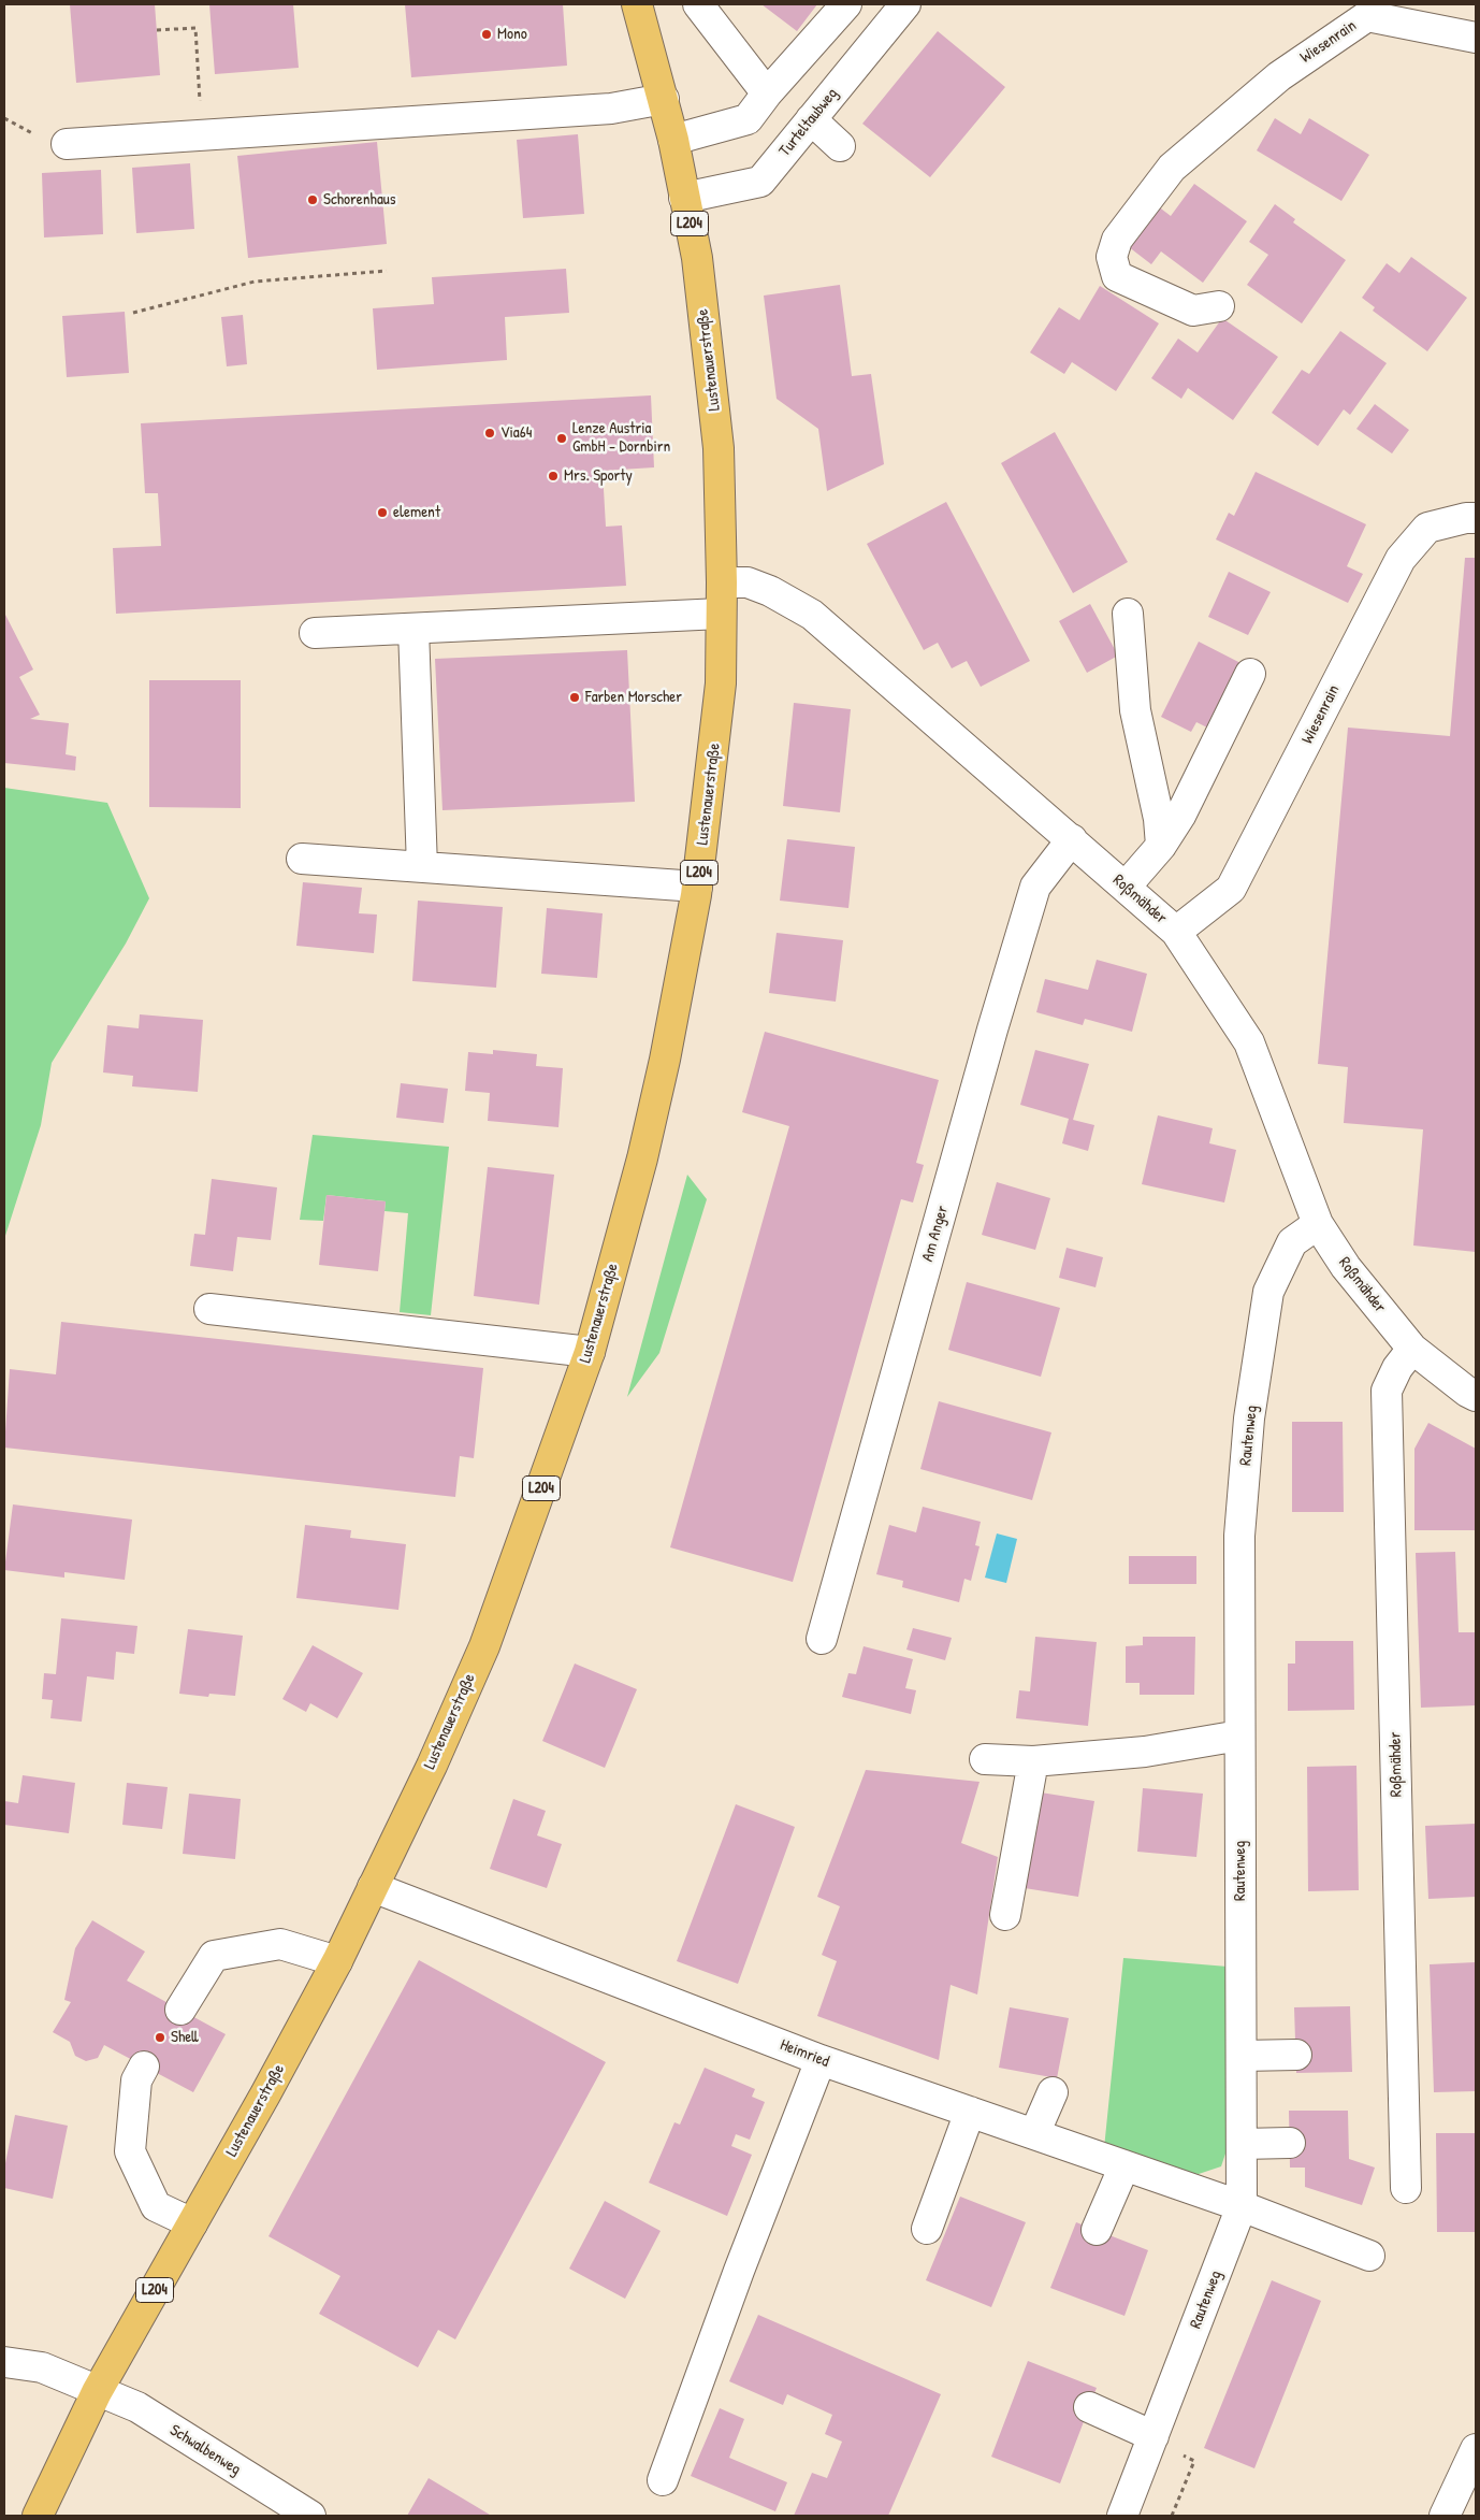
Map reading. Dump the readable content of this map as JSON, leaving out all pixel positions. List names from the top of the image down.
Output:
{
  "streets": {
    "main road": ["L204", "Lustenauerstraße"],
    "street": [
      "Wiesenrain",
      "Turteltaubweg",
      "Roßmähder",
      "Am Anger",
      "Rautenweg",
      "Heimried",
      "Schwalbenweg"
    ]
  },
  "crossings": [
    ["Wiesenrain", "Roßmähder"],
    ["Turteltaubweg", "Lustenauerstraße"],
    ["Lustenauerstraße", "Roßmähder"],
    ["Lustenauerstraße", "Heimried"],
    ["Lustenauerstraße", "Schwalbenweg"],
    ["Roßmähder", "Am Anger"],
    ["Roßmähder", "Rautenweg"],
    ["Rautenweg", "Heimried"]
  ],
  "places": [
    "Mono",
    "Schorenhaus",
    "Via64",
    "Lenze Austria GmbH - Dornbirn",
    "Mrs. Sporty",
    "element",
    "Farben Morscher",
    "Shell"
  ]
}
